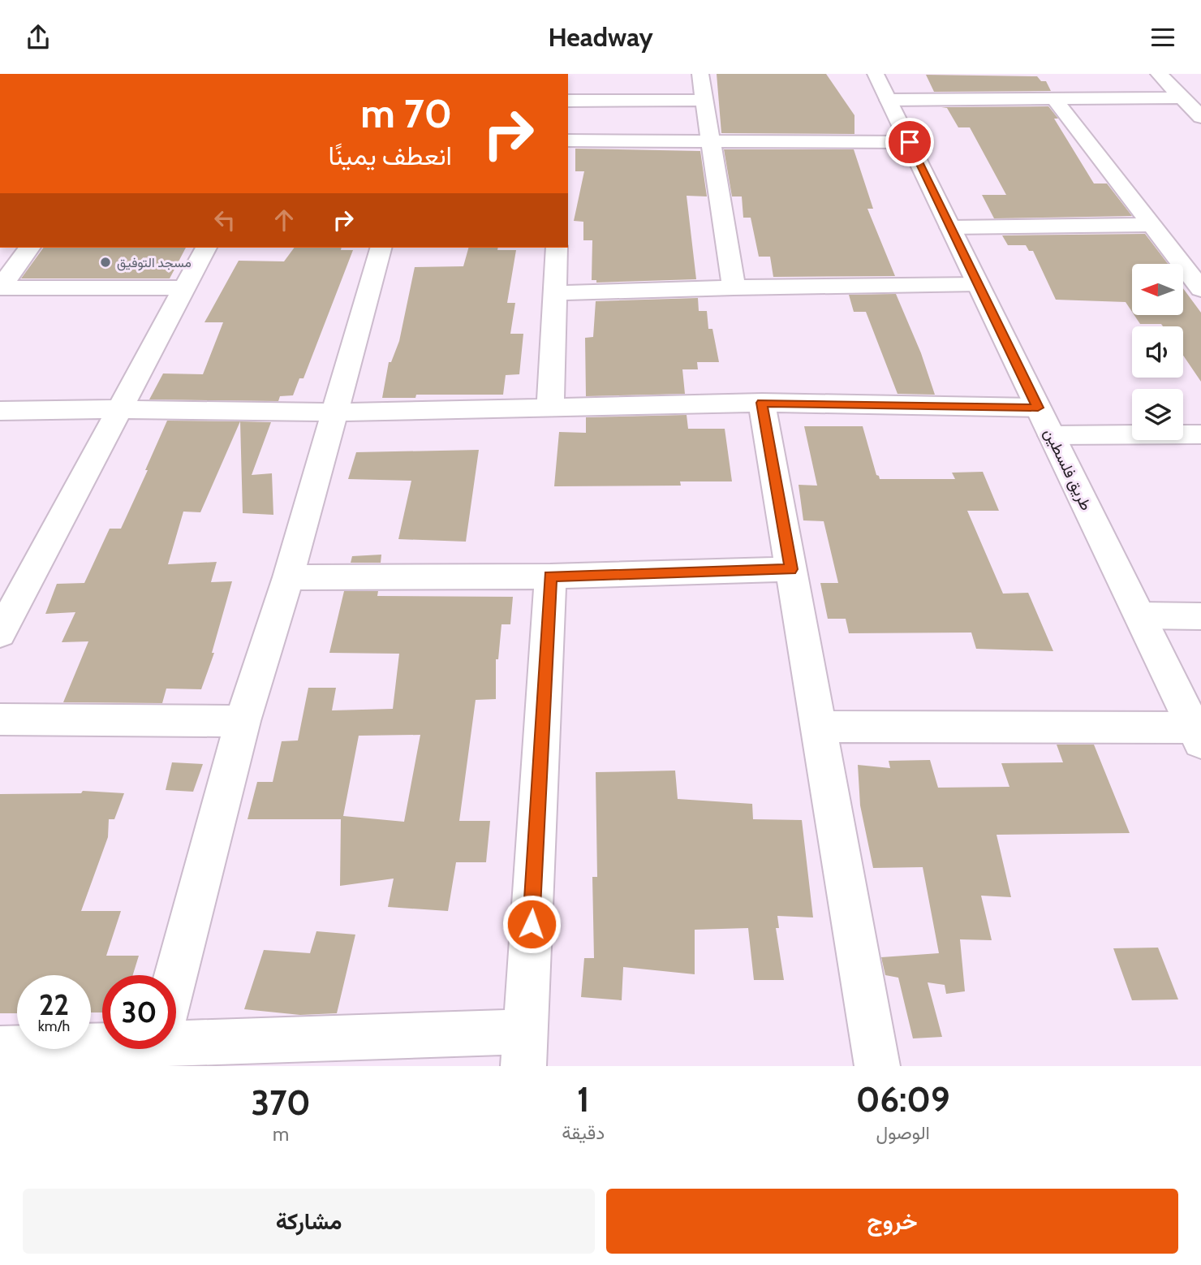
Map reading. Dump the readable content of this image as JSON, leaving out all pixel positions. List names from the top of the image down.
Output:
{
  "streets": {
    "street": ["طريق فلسطين"]
  },
  "places": ["مسجد التوفيق"],
  "north": "left",
  "page": {
    "header": "Headway",
    "turn": ["70 m", "انعطف يمينًا"],
    "speed": "22 km/h",
    "limit": "30",
    "eta": [
      "06:09",
      "الوصول",
      "1",
      "دقيقة",
      "370",
      "m"
    ],
    "buttons": ["خروج", "مشاركة"]
  }
}
